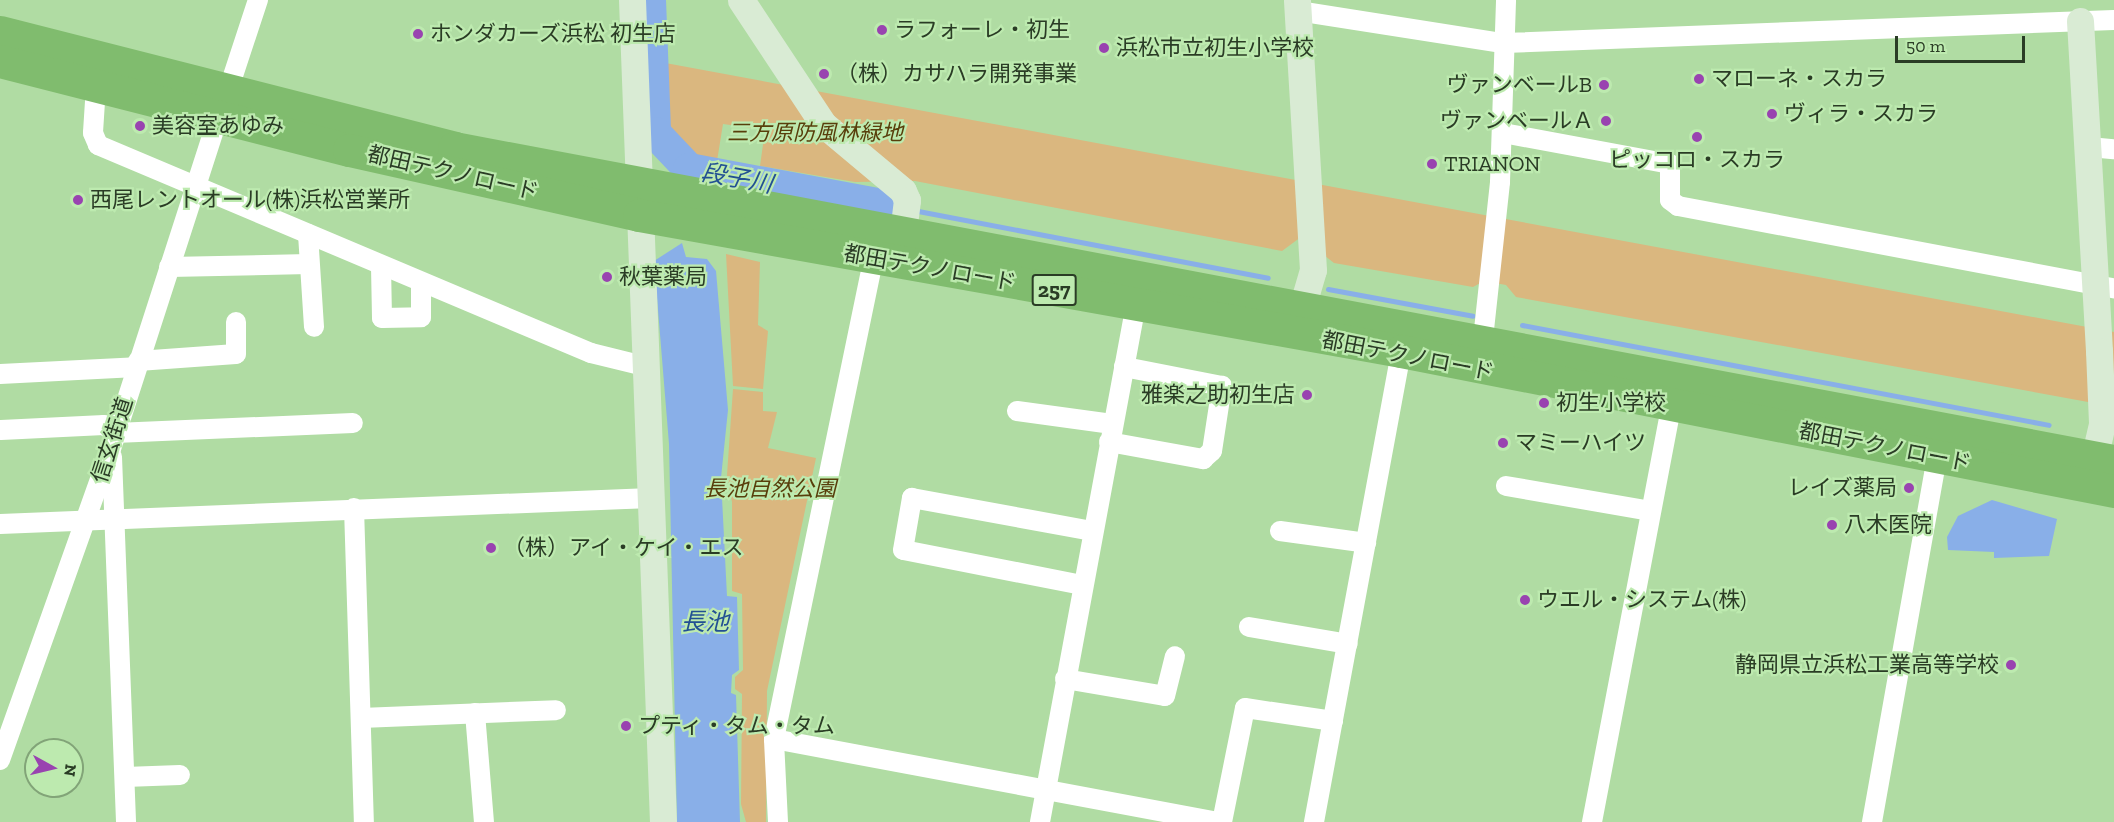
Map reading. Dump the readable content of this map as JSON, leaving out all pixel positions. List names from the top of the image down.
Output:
{
  "streets": {
    "highway": ["都田テクノロード", "257"],
    "street": ["信玄街道"]
  },
  "crossings": [
    ["都田テクノロード", "信玄街道"]
  ],
  "water": ["段子川", "長池"],
  "parks": ["三方原防風林緑地", "長池自然公園"],
  "places": [
    "ラフォーレ・初生",
    "ホンダカーズ浜松 初生店",
    "浜松市立初生小学校",
    "（株）カサハラ開発事業",
    "マローネ・スカラ",
    "ヴァンベールB",
    "ヴィラ・スカラ",
    "ヴァンベールＡ",
    "美容室あゆみ",
    "ピッコロ・スカラ",
    "TRIANON",
    "西尾レントオール(株)浜松営業所",
    "秋葉薬局",
    "雅楽之助初生店",
    "初生小学校",
    "マミーハイツ",
    "レイズ薬局",
    "八木医院",
    "（株）アイ・ケイ・エス",
    "ウエル・システム(株)",
    "静岡県立浜松工業高等学校",
    "プティ・タム・タム"
  ],
  "scale_bar": "50 m",
  "north": "right"
}
